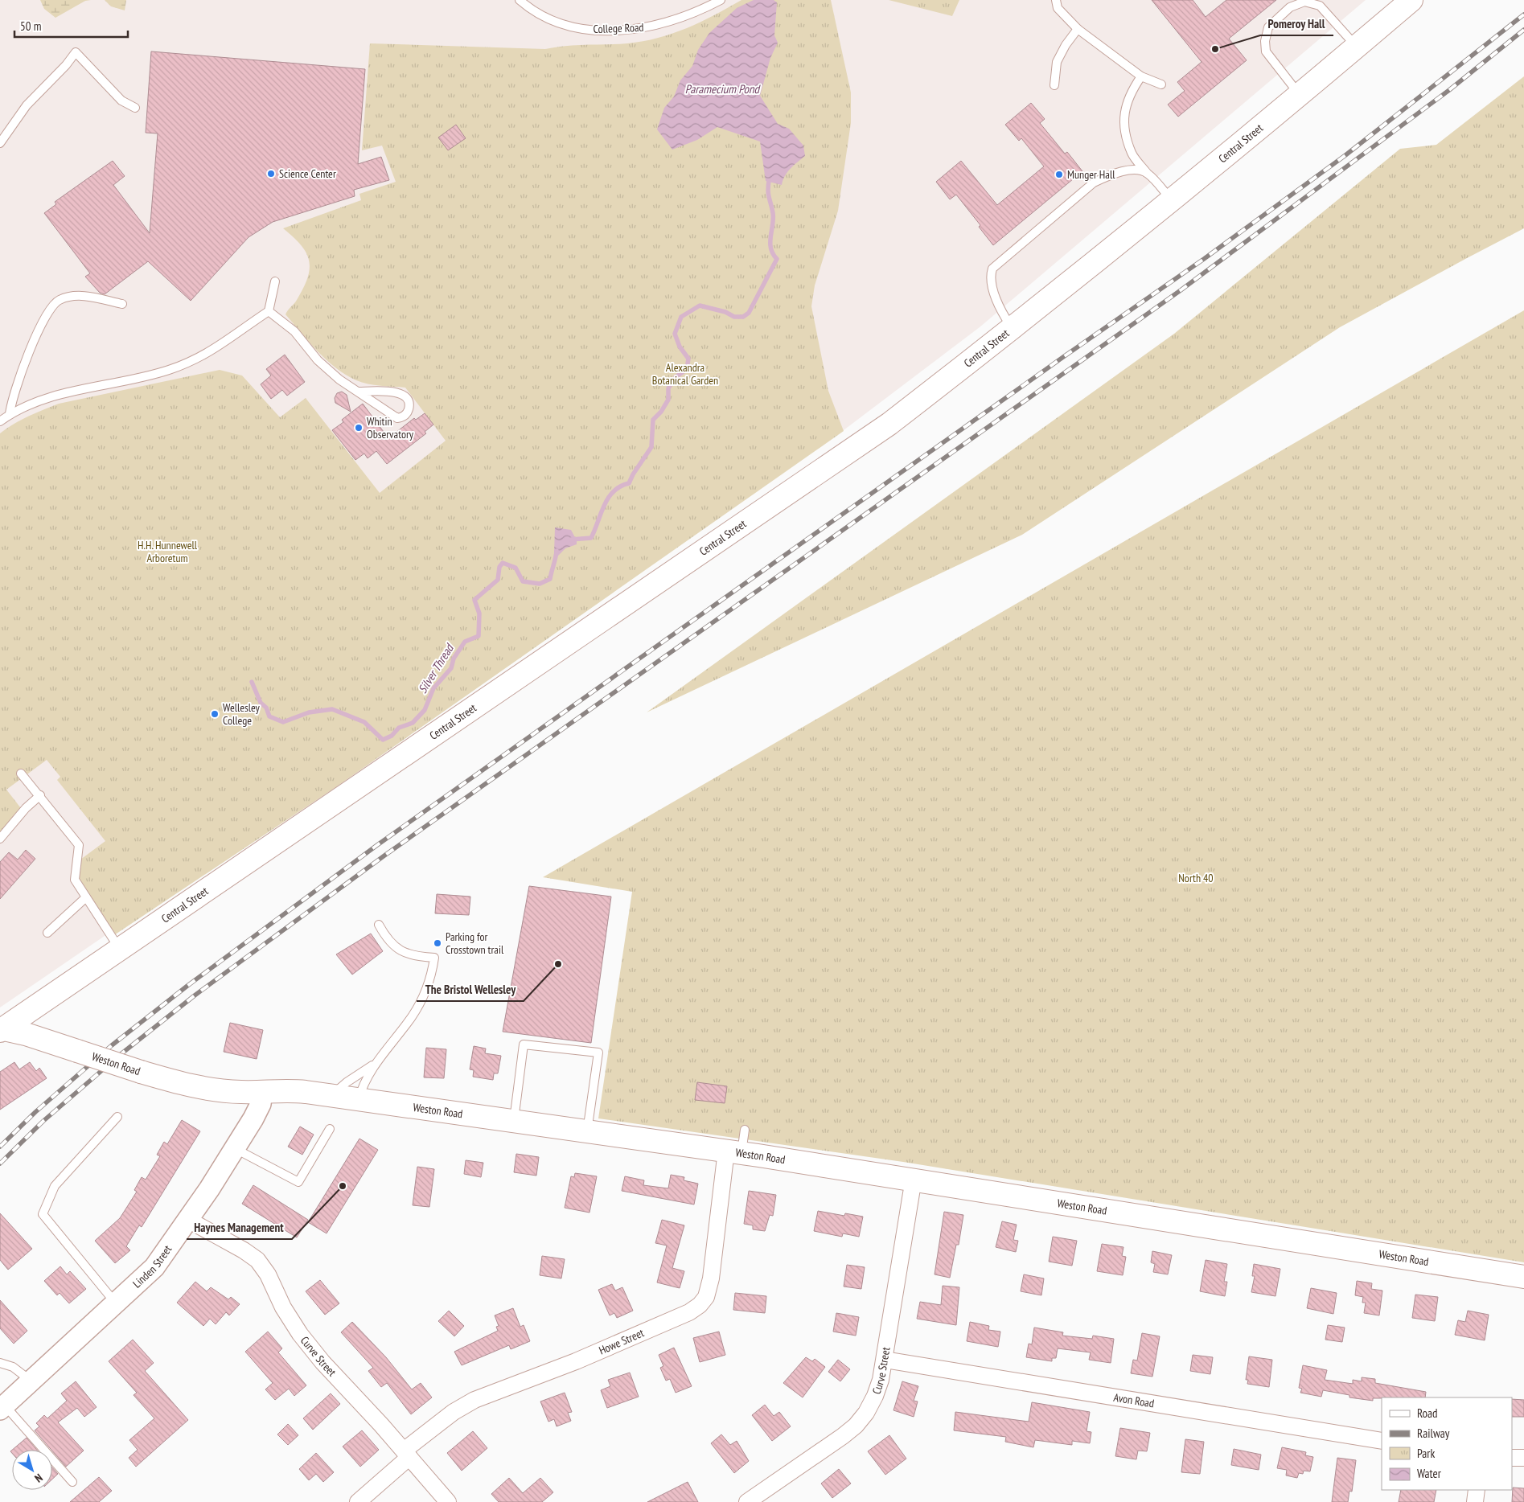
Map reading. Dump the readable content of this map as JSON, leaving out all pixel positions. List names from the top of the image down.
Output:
{
  "streets": {
    "main road": ["Central Street", "Weston Road"],
    "street": [
      "Linden Street",
      "Howe Street",
      "Curve Street",
      "Avon Road"
    ],
    "lane": ["College Road"]
  },
  "crossings": [
    ["Central Street", "Weston Road"],
    ["Weston Road", "Linden Street"],
    ["Weston Road", "Howe Street"],
    ["Weston Road", "Curve Street"],
    ["Linden Street", "Curve Street"],
    ["Howe Street", "Curve Street"],
    ["Curve Street", "Avon Road"]
  ],
  "water": ["Paramecium Pond", "Silver Thread"],
  "parks": ["Alexandra Botanical Garden", "H.H. Hunnewell Arboretum", "North 40"],
  "places": [
    "Pomeroy Hall",
    "Science Center",
    "Munger Hall",
    "Whitin Observatory",
    "Wellesley College",
    "Parking for Crosstown trail",
    "The Bristol Wellesley",
    "Haynes Management"
  ],
  "legend": [
    "Road",
    "Railway",
    "Park",
    "Water"
  ],
  "scale_bar": "50 m",
  "north": "bottom right"
}
